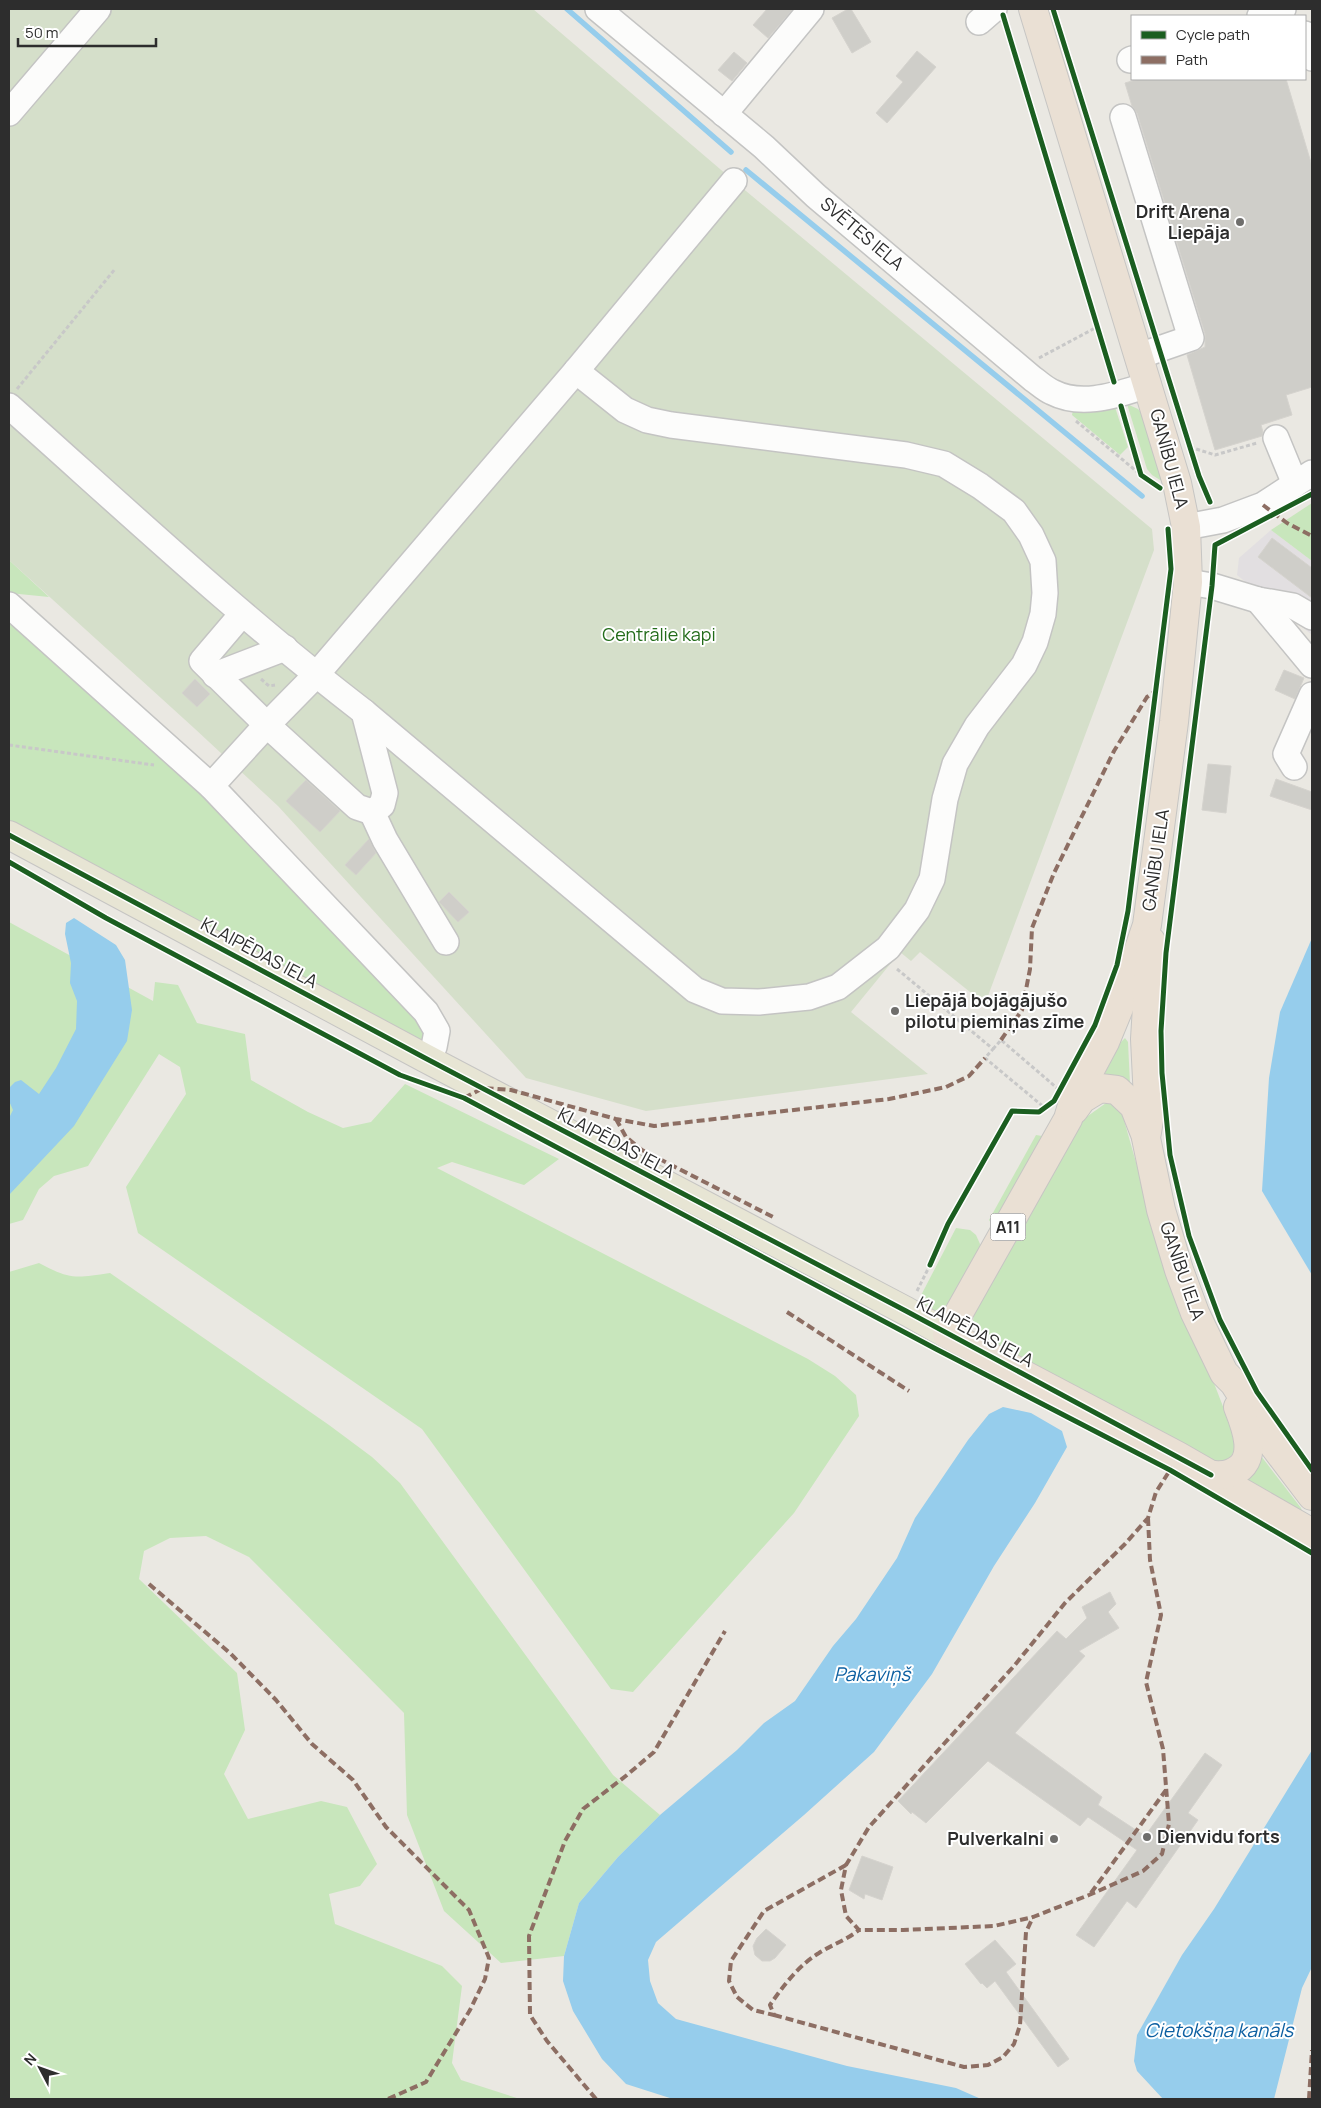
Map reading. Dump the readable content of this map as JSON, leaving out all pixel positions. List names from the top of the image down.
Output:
{
  "streets": {
    "highway": ["GANĪBU IELA", "KLAIPĒDAS IELA", "A11"],
    "street": ["SVĒTES IELA"]
  },
  "crossings": [
    ["SVĒTES IELA", "GANĪBU IELA"],
    ["GANĪBU IELA", "KLAIPĒDAS IELA"]
  ],
  "water": ["Pakaviņš", "Cietokšņa kanāls"],
  "parks": ["Centrālie kapi"],
  "places": [
    "Drift Arena Liepāja",
    "Liepājā bojāgājušo pilotu piemiņas zīme",
    "Dienvidu forts",
    "Pulverkalni"
  ],
  "legend": ["Cycle path", "Path"],
  "scale_bar": "50 m",
  "north": "top left"
}
